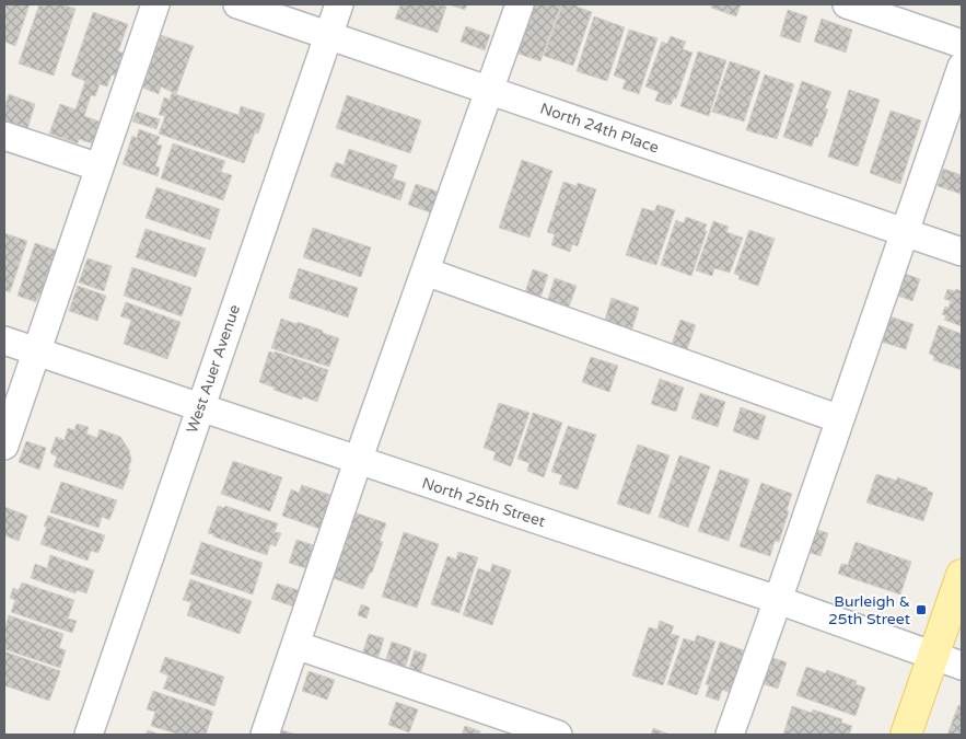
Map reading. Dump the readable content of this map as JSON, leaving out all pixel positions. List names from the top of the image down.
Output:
{
  "streets": {
    "street": ["North 24th Place", "West Auer Avenue", "North 25th Street"]
  },
  "crossings": [
    ["North 24th Place", "West Auer Avenue"],
    ["West Auer Avenue", "North 25th Street"]
  ],
  "places": {
    "transit": ["Burleigh & 25th Street"]
  }
}
